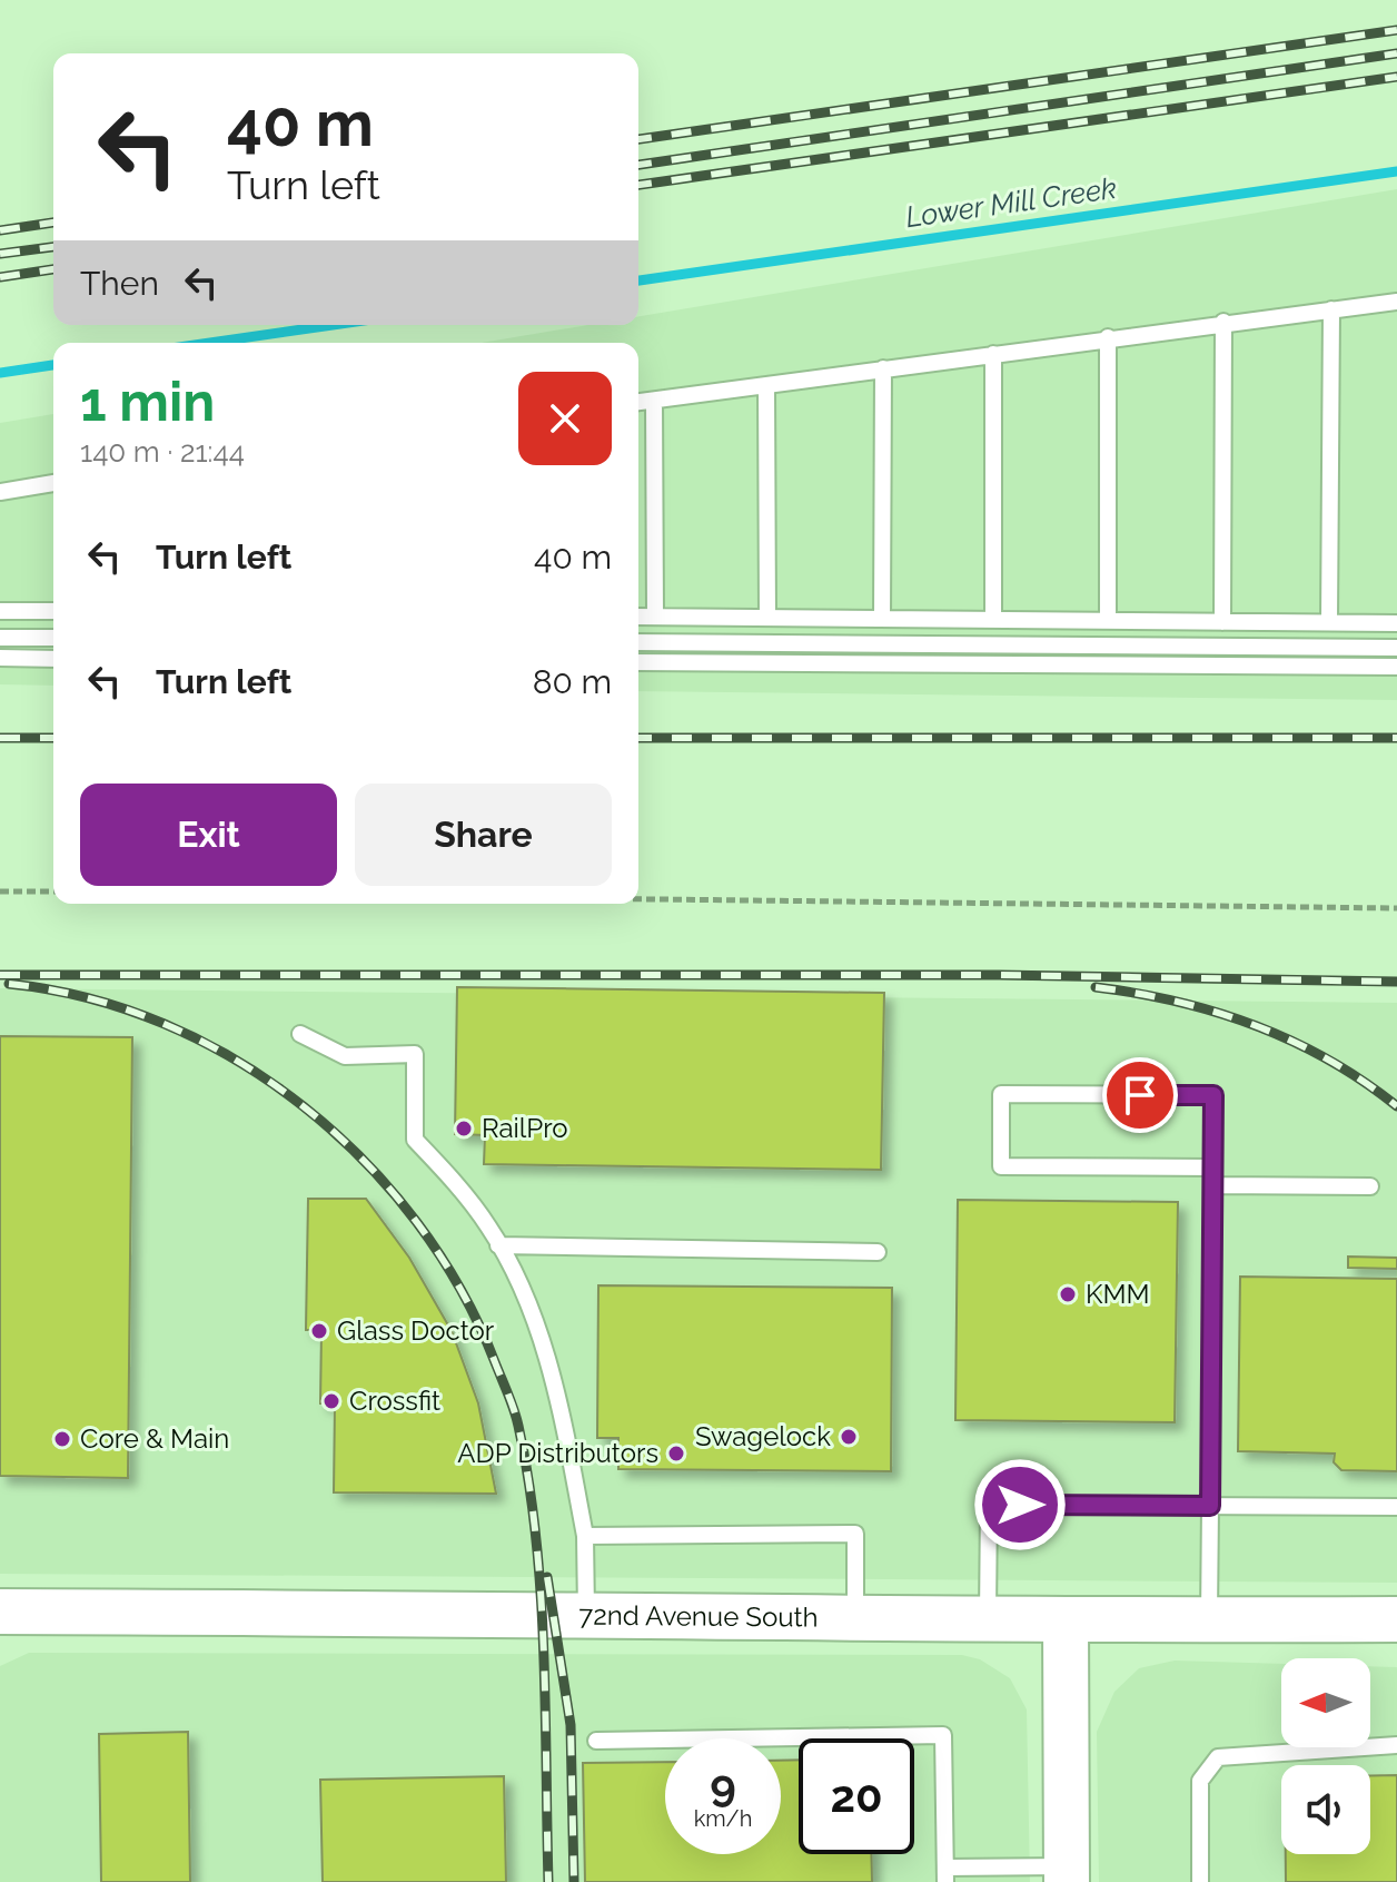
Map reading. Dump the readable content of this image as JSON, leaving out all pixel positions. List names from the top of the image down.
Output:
{
  "streets": {
    "street": ["72nd Avenue South"]
  },
  "water": ["Lower Mill Creek"],
  "places": [
    "RailPro",
    "KMM",
    "Glass Doctor",
    "Crossfit",
    "Swagelock",
    "Core & Main",
    "ADP Distributors"
  ],
  "north": "left",
  "page": {
    "turn": ["40 m", "Turn left"],
    "then": "Then",
    "heading": ["1 min", "140 m · 21:44"],
    "list": [
      {
        "name": "Turn left",
        "value": "40 m"
      },
      {
        "name": "Turn left",
        "value": "80 m"
      }
    ],
    "buttons": ["Exit", "Share"],
    "speed": "9 km/h",
    "limit": "20"
  }
}
